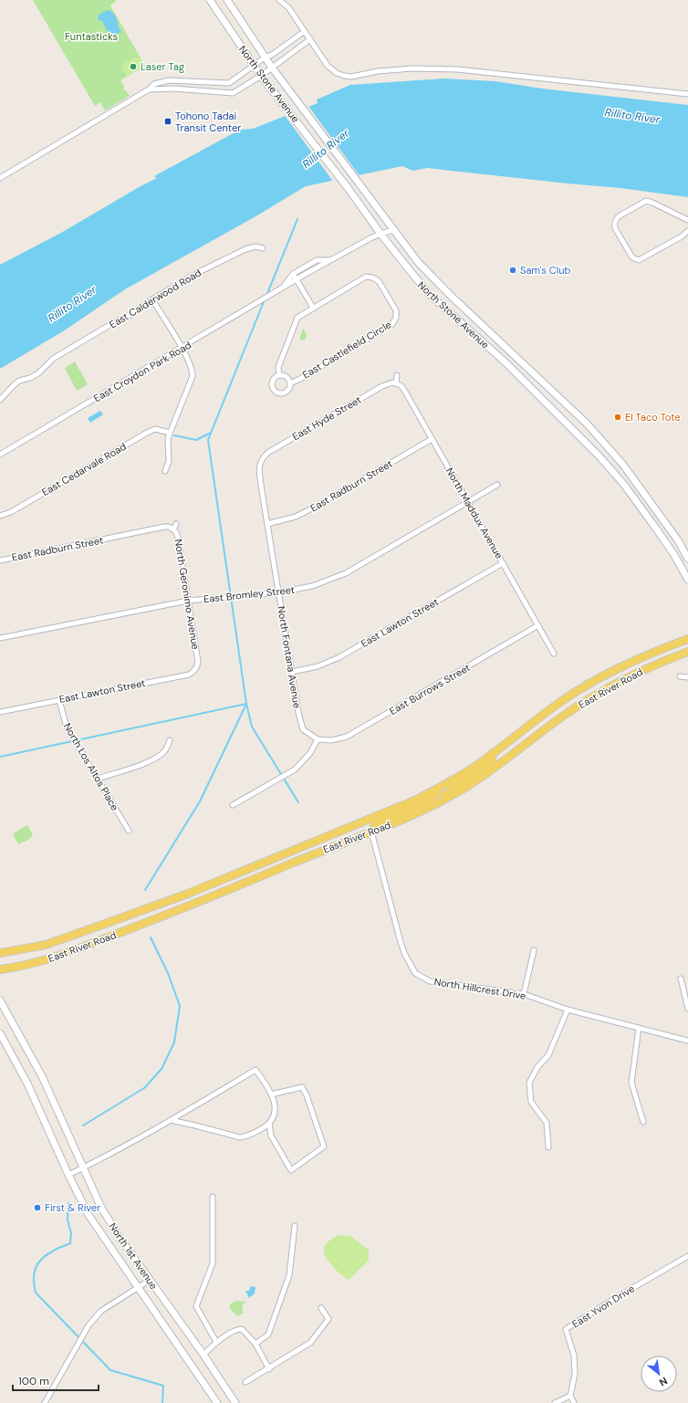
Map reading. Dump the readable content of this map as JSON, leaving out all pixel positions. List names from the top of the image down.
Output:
{
  "streets": {
    "main road": ["North Stone Avenue", "East River Road", "North 1st Avenue"],
    "street": [
      "East Calderwood Road",
      "East Castlefield Circle",
      "East Croydon Park Road",
      "East Hyde Street",
      "East Cedarvale Road",
      "East Radburn Street",
      "North Maddux Avenue",
      "North Geronimo Avenue",
      "East Bromley Street",
      "East Lawton Street",
      "North Fontana Avenue",
      "East Burrows Street",
      "North Los Altos Place",
      "North Hillcrest Drive",
      "East Yvon Drive"
    ]
  },
  "crossings": [
    ["North Stone Avenue", "East Croydon Park Road"],
    ["East Hyde Street", "North Maddux Avenue"],
    ["East Hyde Street", "North Fontana Avenue"],
    ["East Radburn Street", "North Maddux Avenue"],
    ["East Radburn Street", "North Geronimo Avenue"],
    ["East Radburn Street", "North Fontana Avenue"],
    ["North Maddux Avenue", "East Bromley Street"],
    ["North Maddux Avenue", "East Lawton Street"],
    ["North Maddux Avenue", "East Burrows Street"],
    ["North Geronimo Avenue", "East Bromley Street"],
    ["North Geronimo Avenue", "East Lawton Street"],
    ["East Bromley Street", "North Fontana Avenue"],
    ["East Lawton Street", "North Fontana Avenue"],
    ["East Lawton Street", "North Los Altos Place"],
    ["North Fontana Avenue", "East Burrows Street"],
    ["East River Road", "North Hillcrest Drive"]
  ],
  "water": ["Rillito River"],
  "parks": ["Funtasticks"],
  "places": {
    "other": [
      "Laser Tag",
      "Sam's Club",
      "El Taco Tote",
      "First & River"
    ],
    "transit": ["Tohono Tadai Transit Center"]
  },
  "scale_bar": "100 m",
  "north": "bottom right"
}
